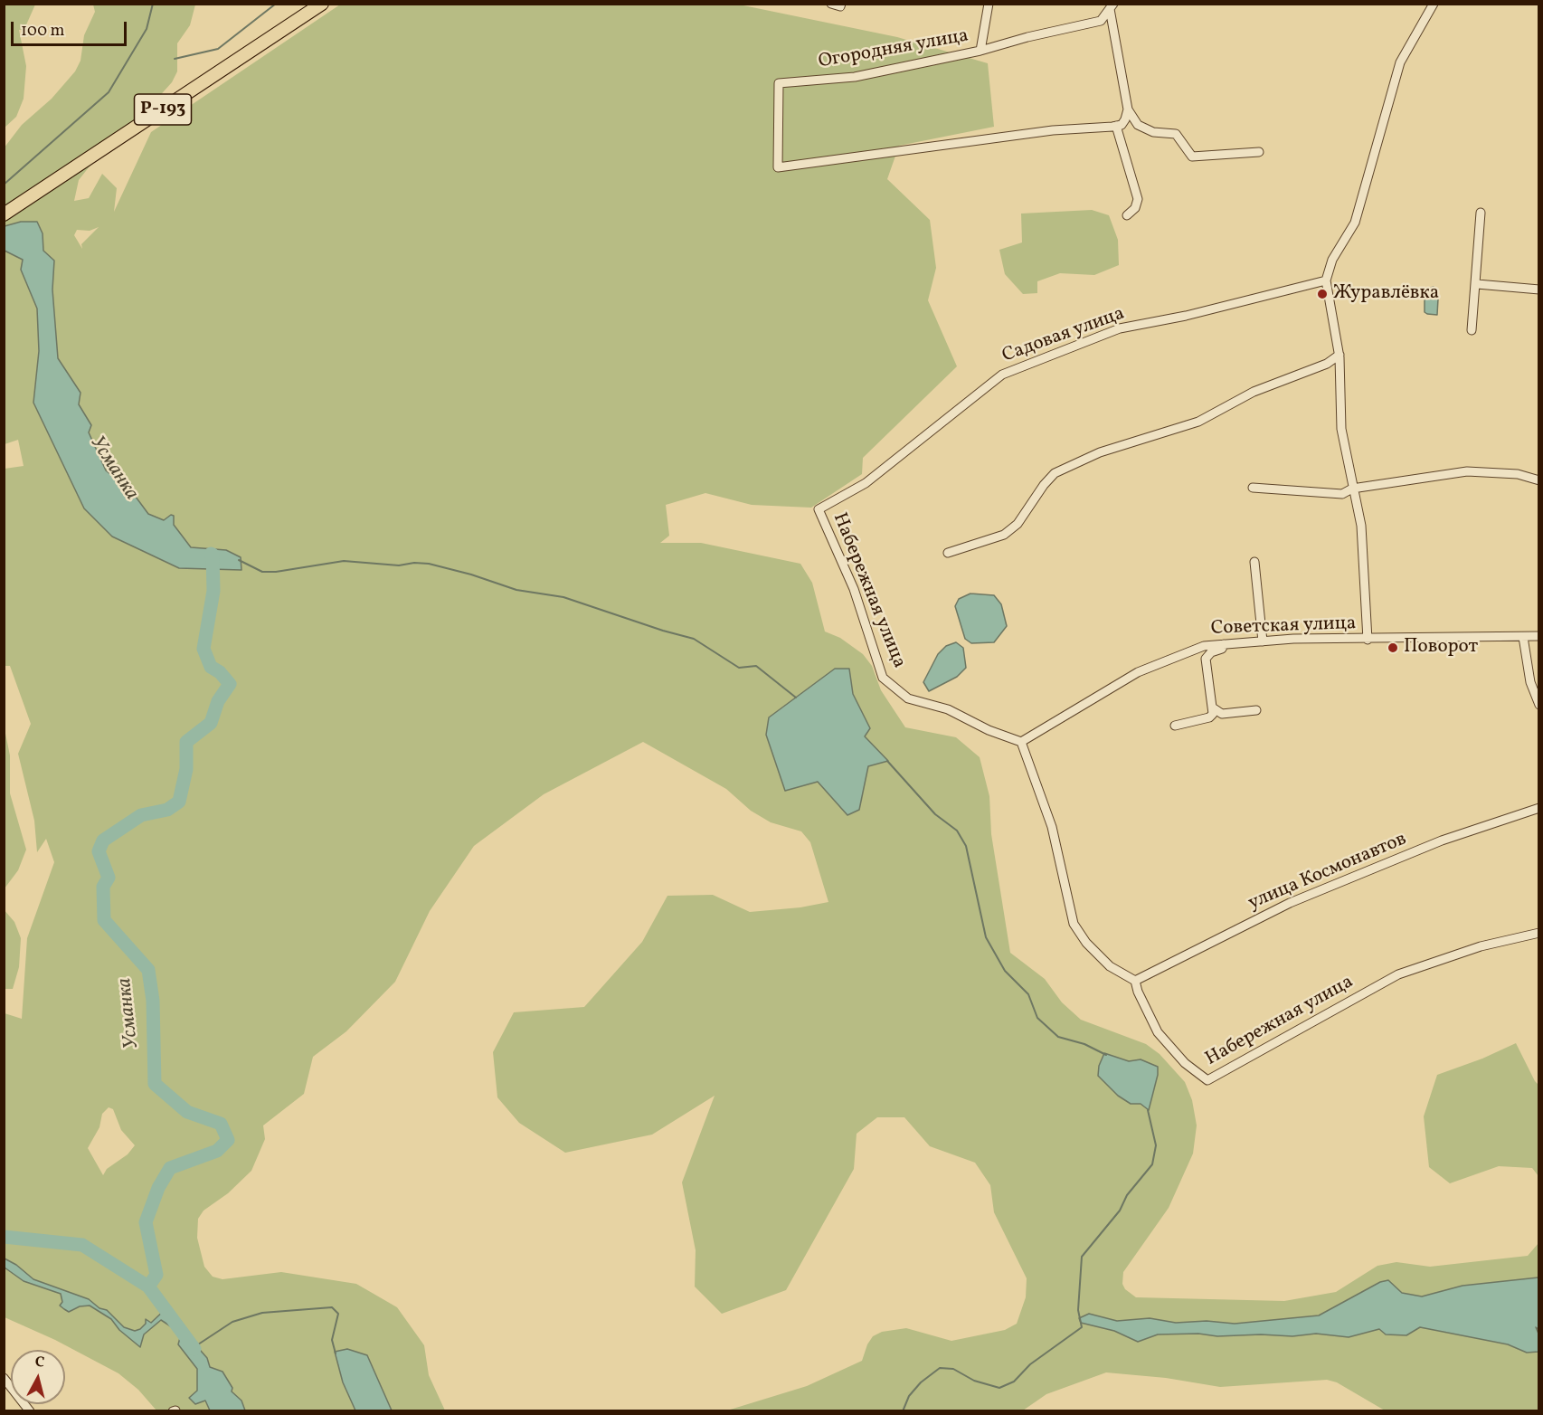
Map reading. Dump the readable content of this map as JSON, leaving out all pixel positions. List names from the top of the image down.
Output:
{
  "streets": {
    "highway": ["Р-193"],
    "street": [
      "Огородняя улица",
      "Садовая улица",
      "Набережная улица",
      "Советская улица",
      "улица Космонавтов"
    ]
  },
  "crossings": [
    ["Садовая улица", "Набережная улица"],
    ["Набережная улица", "Советская улица"],
    ["Набережная улица", "улица Космонавтов"]
  ],
  "water": ["Усманка"],
  "places": ["Журавлёвка", "Поворот"],
  "scale_bar": "100 m",
  "north": "top"
}
